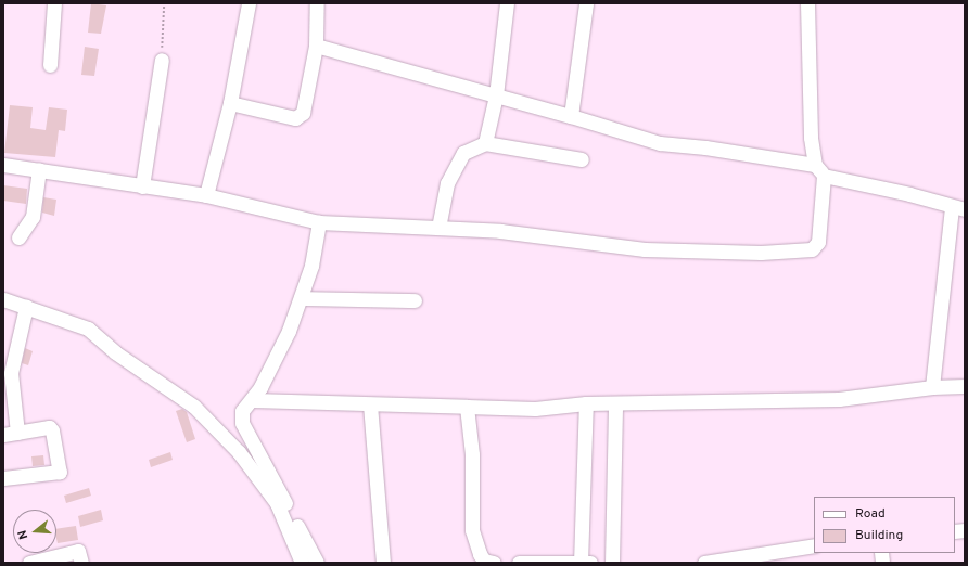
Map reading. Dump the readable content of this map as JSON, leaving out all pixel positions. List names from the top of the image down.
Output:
{
  "legend": ["Road", "Building"],
  "north": "left"
}
